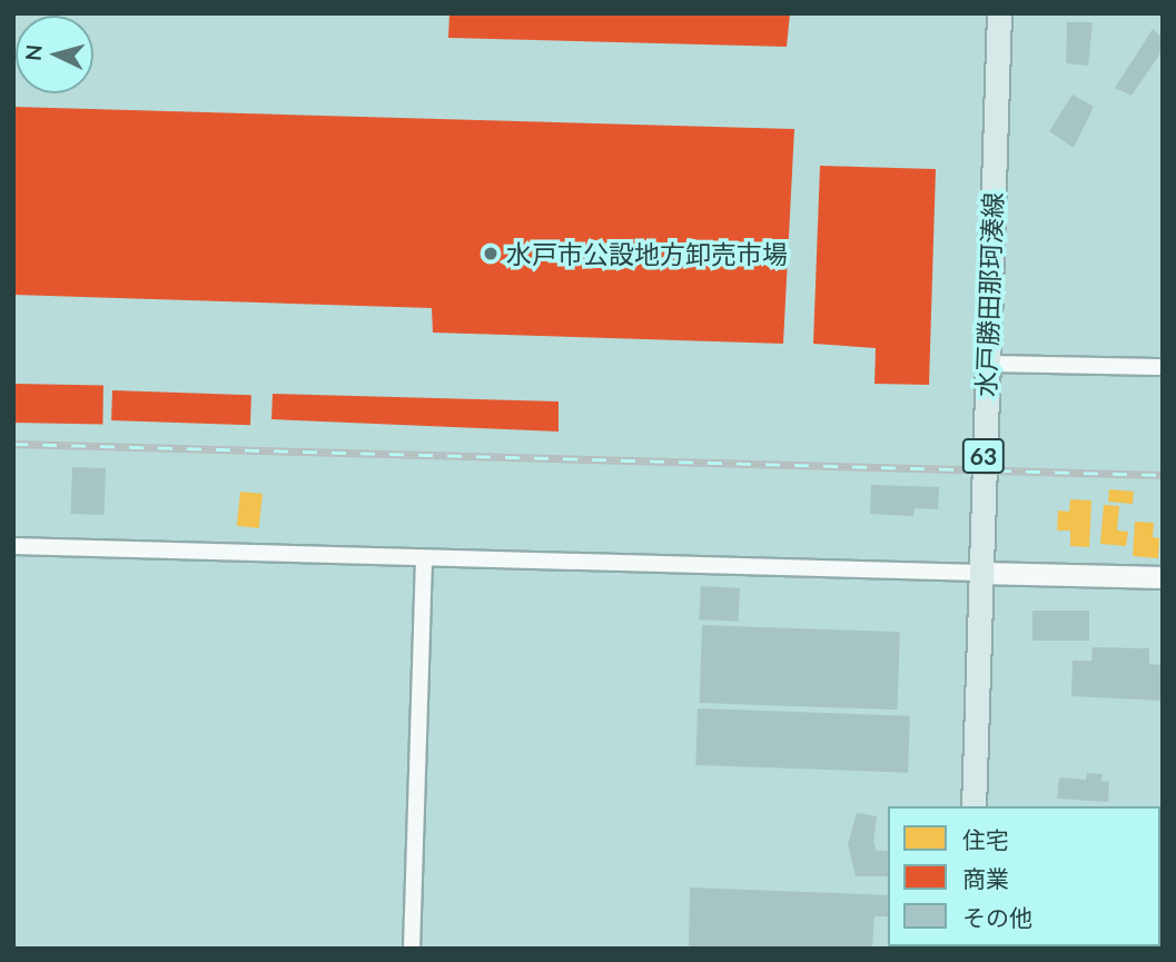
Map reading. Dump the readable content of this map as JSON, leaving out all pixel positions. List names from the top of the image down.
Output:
{
  "streets": {
    "main road": ["水戸勝田那珂湊線", "63"]
  },
  "places": ["水戸市公設地方卸売市場"],
  "legend": ["住宅", "商業", "その他"],
  "north": "left"
}
